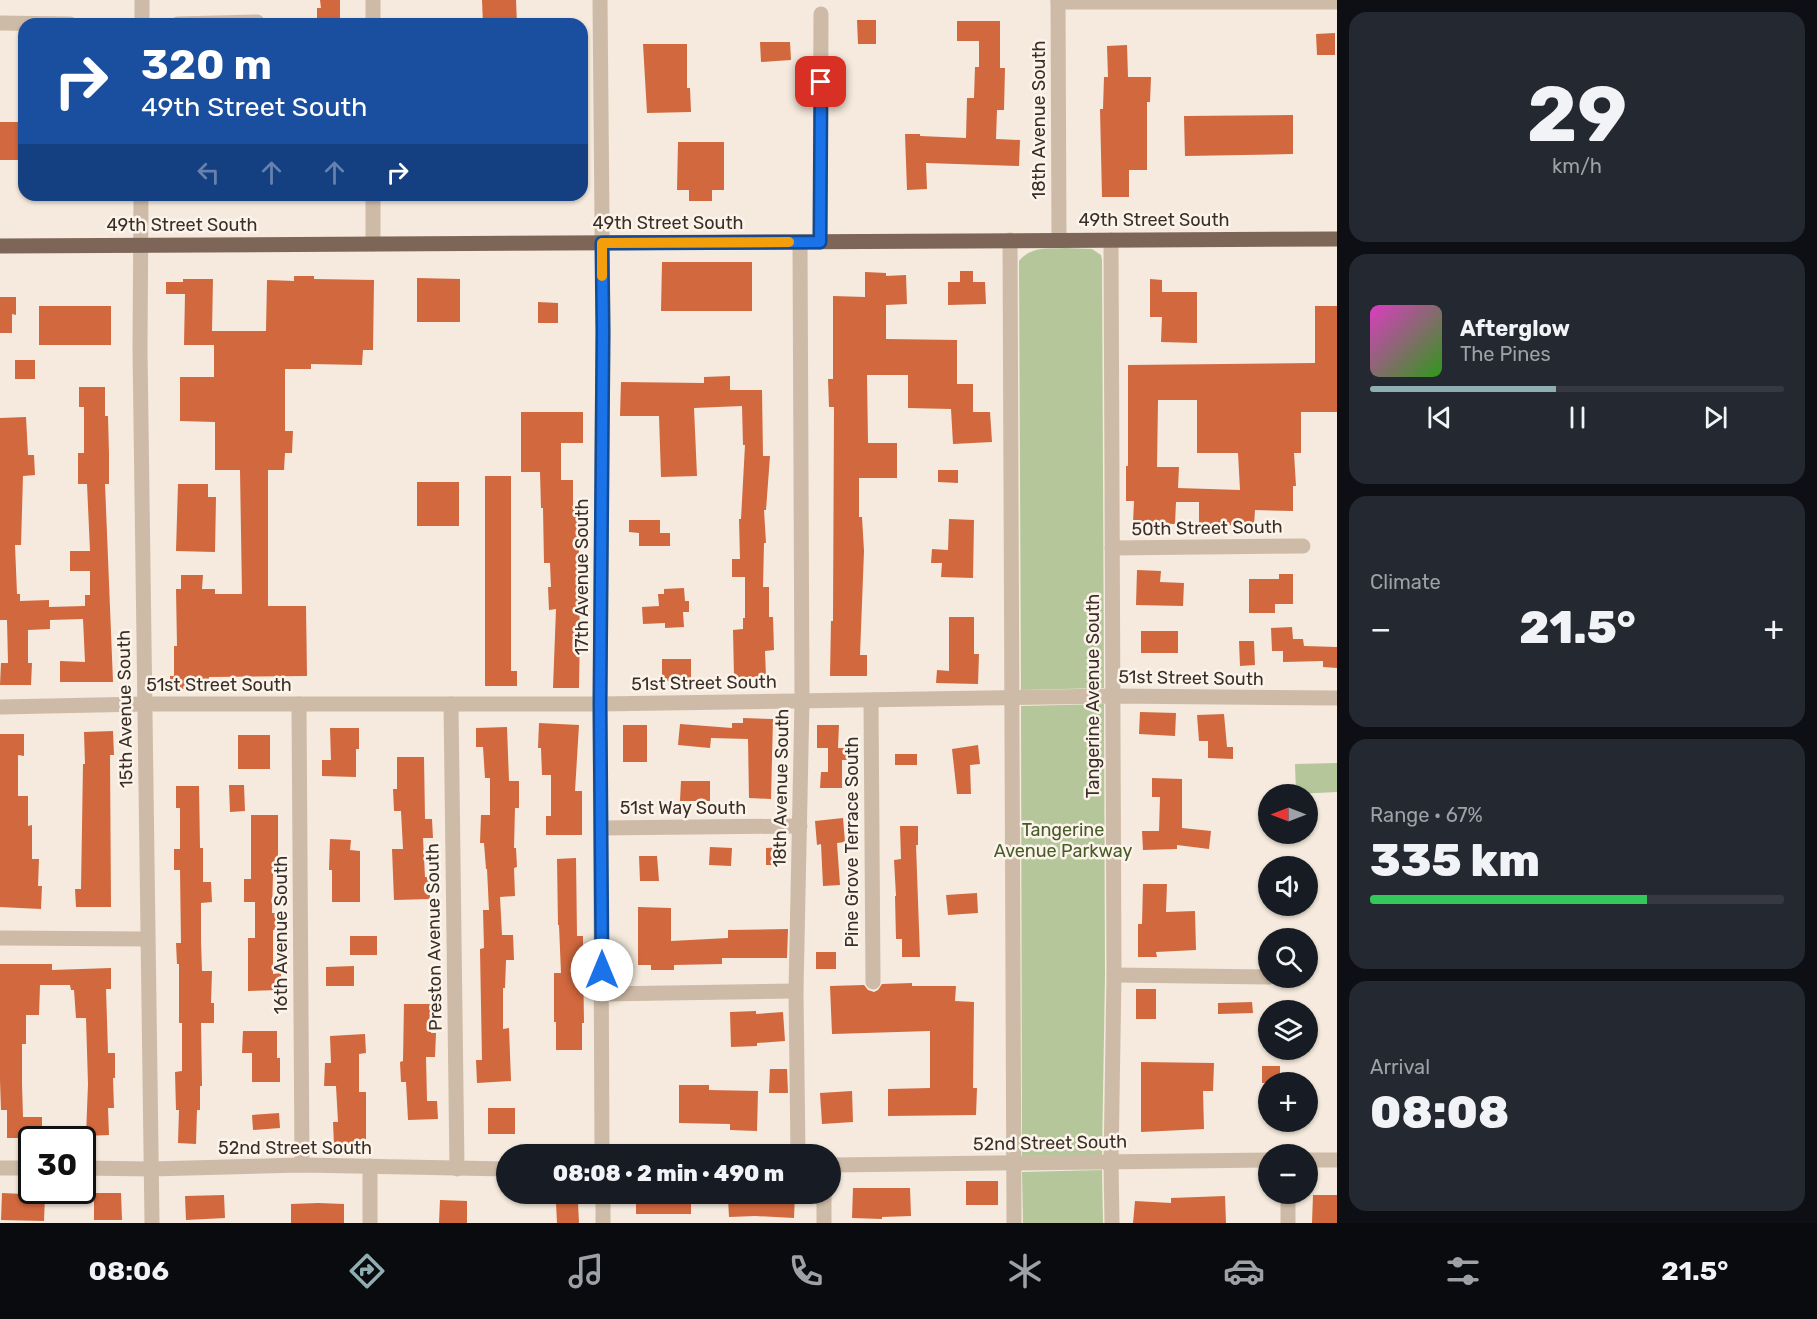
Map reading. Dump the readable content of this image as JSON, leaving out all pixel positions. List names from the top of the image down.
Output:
{
  "streets": {
    "main road": ["49th Street South"],
    "street": [
      "18th Avenue South",
      "50th Street South",
      "17th Avenue South",
      "51st Street South",
      "Tangerine Avenue South",
      "15th Avenue South",
      "51st Way South",
      "Pine Grove Terrace South",
      "16th Avenue South",
      "Preston Avenue South",
      "52nd Street South"
    ]
  },
  "crossings": [
    ["18th Avenue South", "49th Street South"],
    ["18th Avenue South", "51st Street South"],
    ["18th Avenue South", "51st Way South"],
    ["49th Street South", "17th Avenue South"],
    ["49th Street South", "Tangerine Avenue South"],
    ["49th Street South", "15th Avenue South"],
    ["50th Street South", "Tangerine Avenue South"],
    ["17th Avenue South", "51st Street South"],
    ["17th Avenue South", "51st Way South"],
    ["51st Street South", "Tangerine Avenue South"],
    ["51st Street South", "15th Avenue South"],
    ["51st Street South", "Pine Grove Terrace South"],
    ["51st Street South", "16th Avenue South"],
    ["51st Street South", "Preston Avenue South"],
    ["Tangerine Avenue South", "52nd Street South"],
    ["15th Avenue South", "52nd Street South"],
    ["16th Avenue South", "52nd Street South"],
    ["Preston Avenue South", "52nd Street South"]
  ],
  "parks": ["Tangerine Avenue Parkway"],
  "north": "left",
  "page": {
    "tile": [
      ["29", "km/h"],
      "Climate",
      ["Range · 67%", "335 km"],
      ["Arrival", "08:08"]
    ],
    "turn": ["320 m", "49th Street South"],
    "song": ["Afterglow", "The Pines"],
    "heat": ["−", "21.5°", "+"],
    "map_buttons": ["+", "−"],
    "limit": "30",
    "trip": "08:08 · 2 min · 490 m",
    "tabs": ["08:06", "21.5°"]
  }
}
